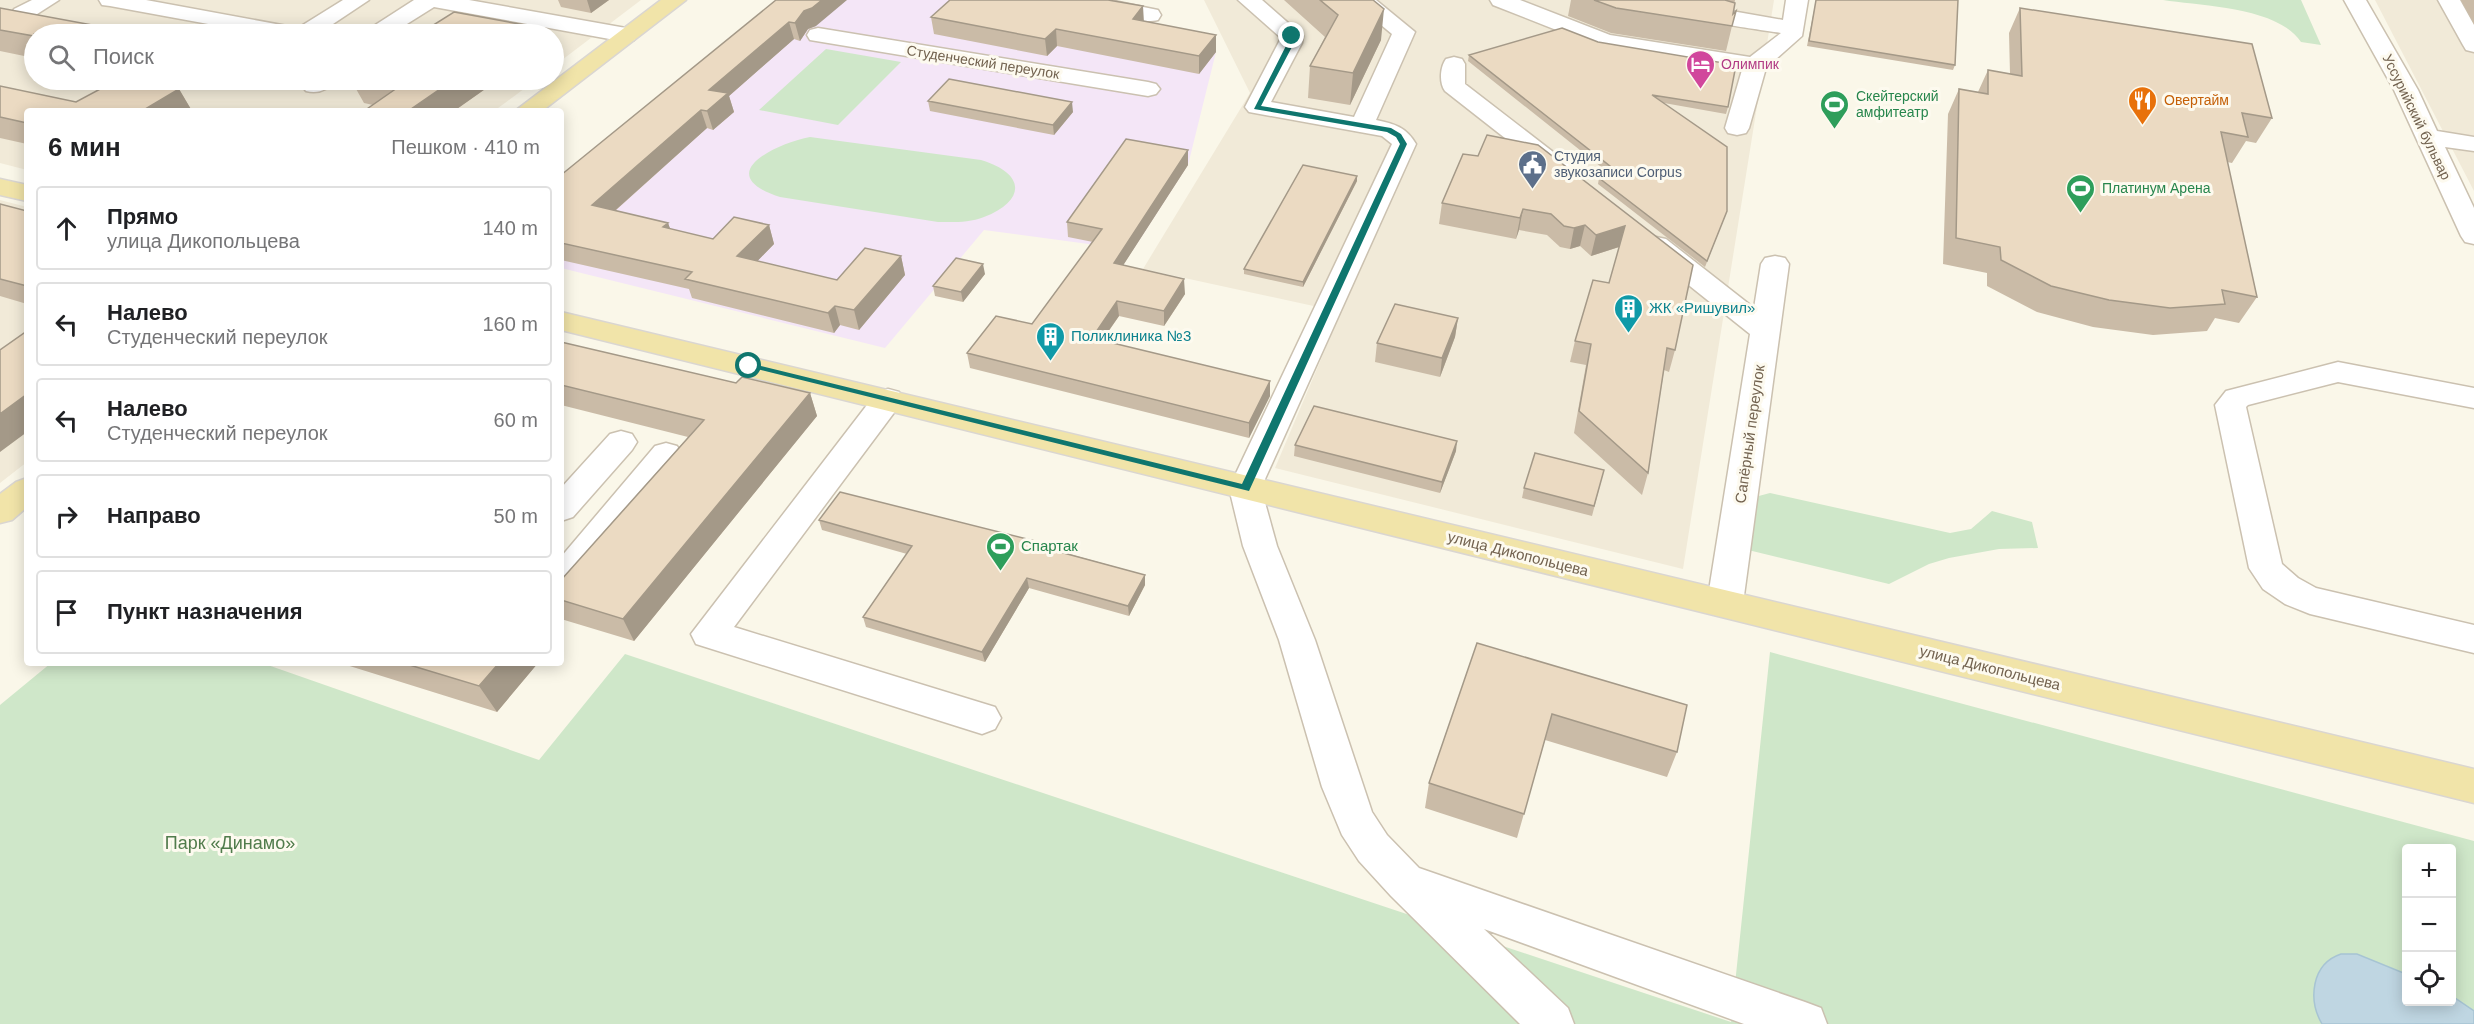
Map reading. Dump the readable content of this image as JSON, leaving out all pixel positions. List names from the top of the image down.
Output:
{
  "streets": {
    "main road": ["улица Дикопольцева"],
    "street": ["Студенческий переулок", "Уссурийский бульвар", "Сапёрный переулок"]
  },
  "crossings": [
    ["Сапёрный переулок", "улица Дикопольцева"]
  ],
  "parks": ["Парк «Динамо»"],
  "places": {
    "hotel": ["Олимпик"],
    "restaurant": ["Овертайм"],
    "sports": ["Скейтерский амфитеатр", "Платинум Арена", "Спартак"],
    "public building": ["Студия звукозаписи Corpus"],
    "building": ["ЖК «Ришувил»", "Поликлиника №3"]
  },
  "page": {
    "search": "Поиск",
    "heading": ["6 мин", "Пешком · 410 m"],
    "list": [
      ["Прямо", "улица Дикопольцева", "140 m"],
      ["Налево", "Студенческий переулок", "160 m"],
      ["Налево", "Студенческий переулок", "60 m"],
      ["Направо", "50 m"],
      "Пункт назначения"
    ],
    "map_buttons": ["+", "−"]
  }
}
